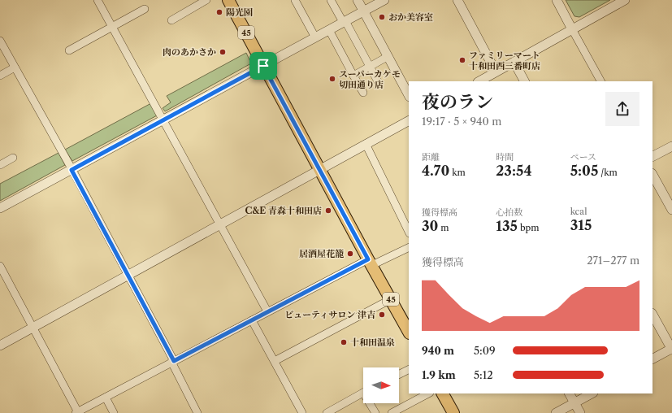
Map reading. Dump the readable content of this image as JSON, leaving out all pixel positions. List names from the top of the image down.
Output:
{
  "streets": {
    "main road": ["45"]
  },
  "places": [
    "陽光園",
    "おか美容室",
    "肉のあかさか",
    "ファミリーマート 十和田西三番町店",
    "スーパーカケモ 切田通り店",
    "C&E 青森十和田店",
    "居酒屋花籠",
    "ビューティサロン 津吉",
    "十和田温泉"
  ],
  "north": "right",
  "page": {
    "heading": ["夜のラン", "19:17 · 5 × 940 m"],
    "stats": [
      ["距離", "4.70 km"],
      ["時間", "23:54"],
      ["ペース", "5:05 /km"],
      ["獲得標高", "30 m"],
      ["心拍数", "135 bpm"],
      ["kcal", "315"]
    ],
    "chart": ["獲得標高", "271–277 m"],
    "list": [
      {
        "name": "940 m",
        "note": "5:09"
      },
      {
        "name": "1.9 km",
        "note": "5:12"
      }
    ]
  }
}
